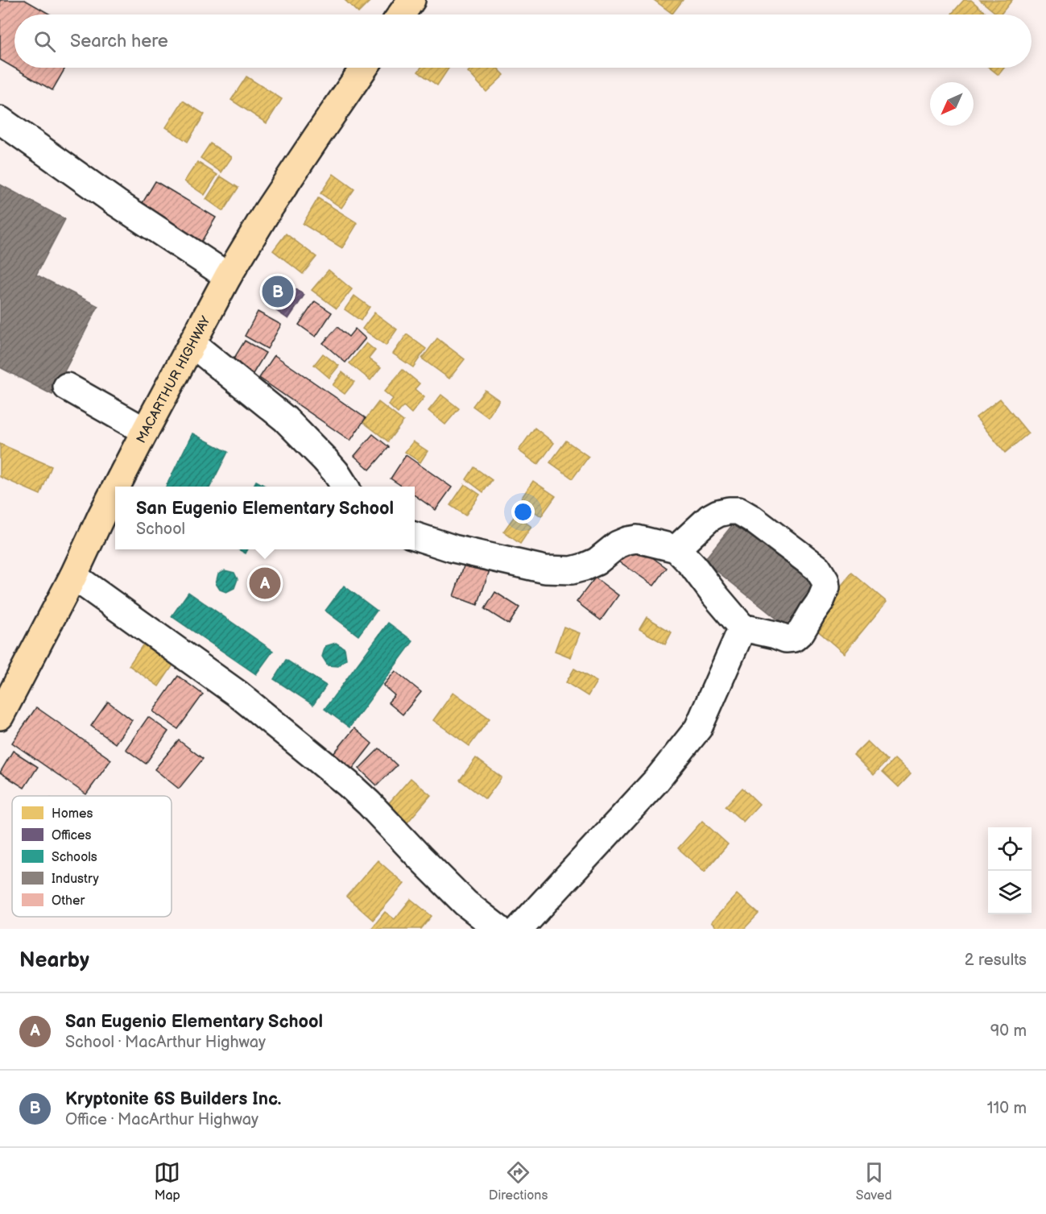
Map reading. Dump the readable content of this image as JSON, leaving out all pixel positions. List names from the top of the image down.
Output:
{
  "streets": {
    "highway": ["MACARTHUR HIGHWAY"]
  },
  "legend": [
    "Homes",
    "Offices",
    "Schools",
    "Industry",
    "Other"
  ],
  "north": "bottom left",
  "page": {
    "search": "Search here",
    "pins": ["B", "A"],
    "popup": ["San Eugenio Elementary School", "School"],
    "heading": ["Nearby", "2 results"],
    "list": [
      {
        "mark": "A",
        "name": "San Eugenio Elementary School",
        "note": "School · MacArthur Highway",
        "value": "90 m"
      },
      {
        "mark": "B",
        "name": "Kryptonite 6S Builders Inc.",
        "note": "Office · MacArthur Highway",
        "value": "110 m"
      }
    ],
    "nav": ["Map", "Directions", "Saved"]
  }
}
